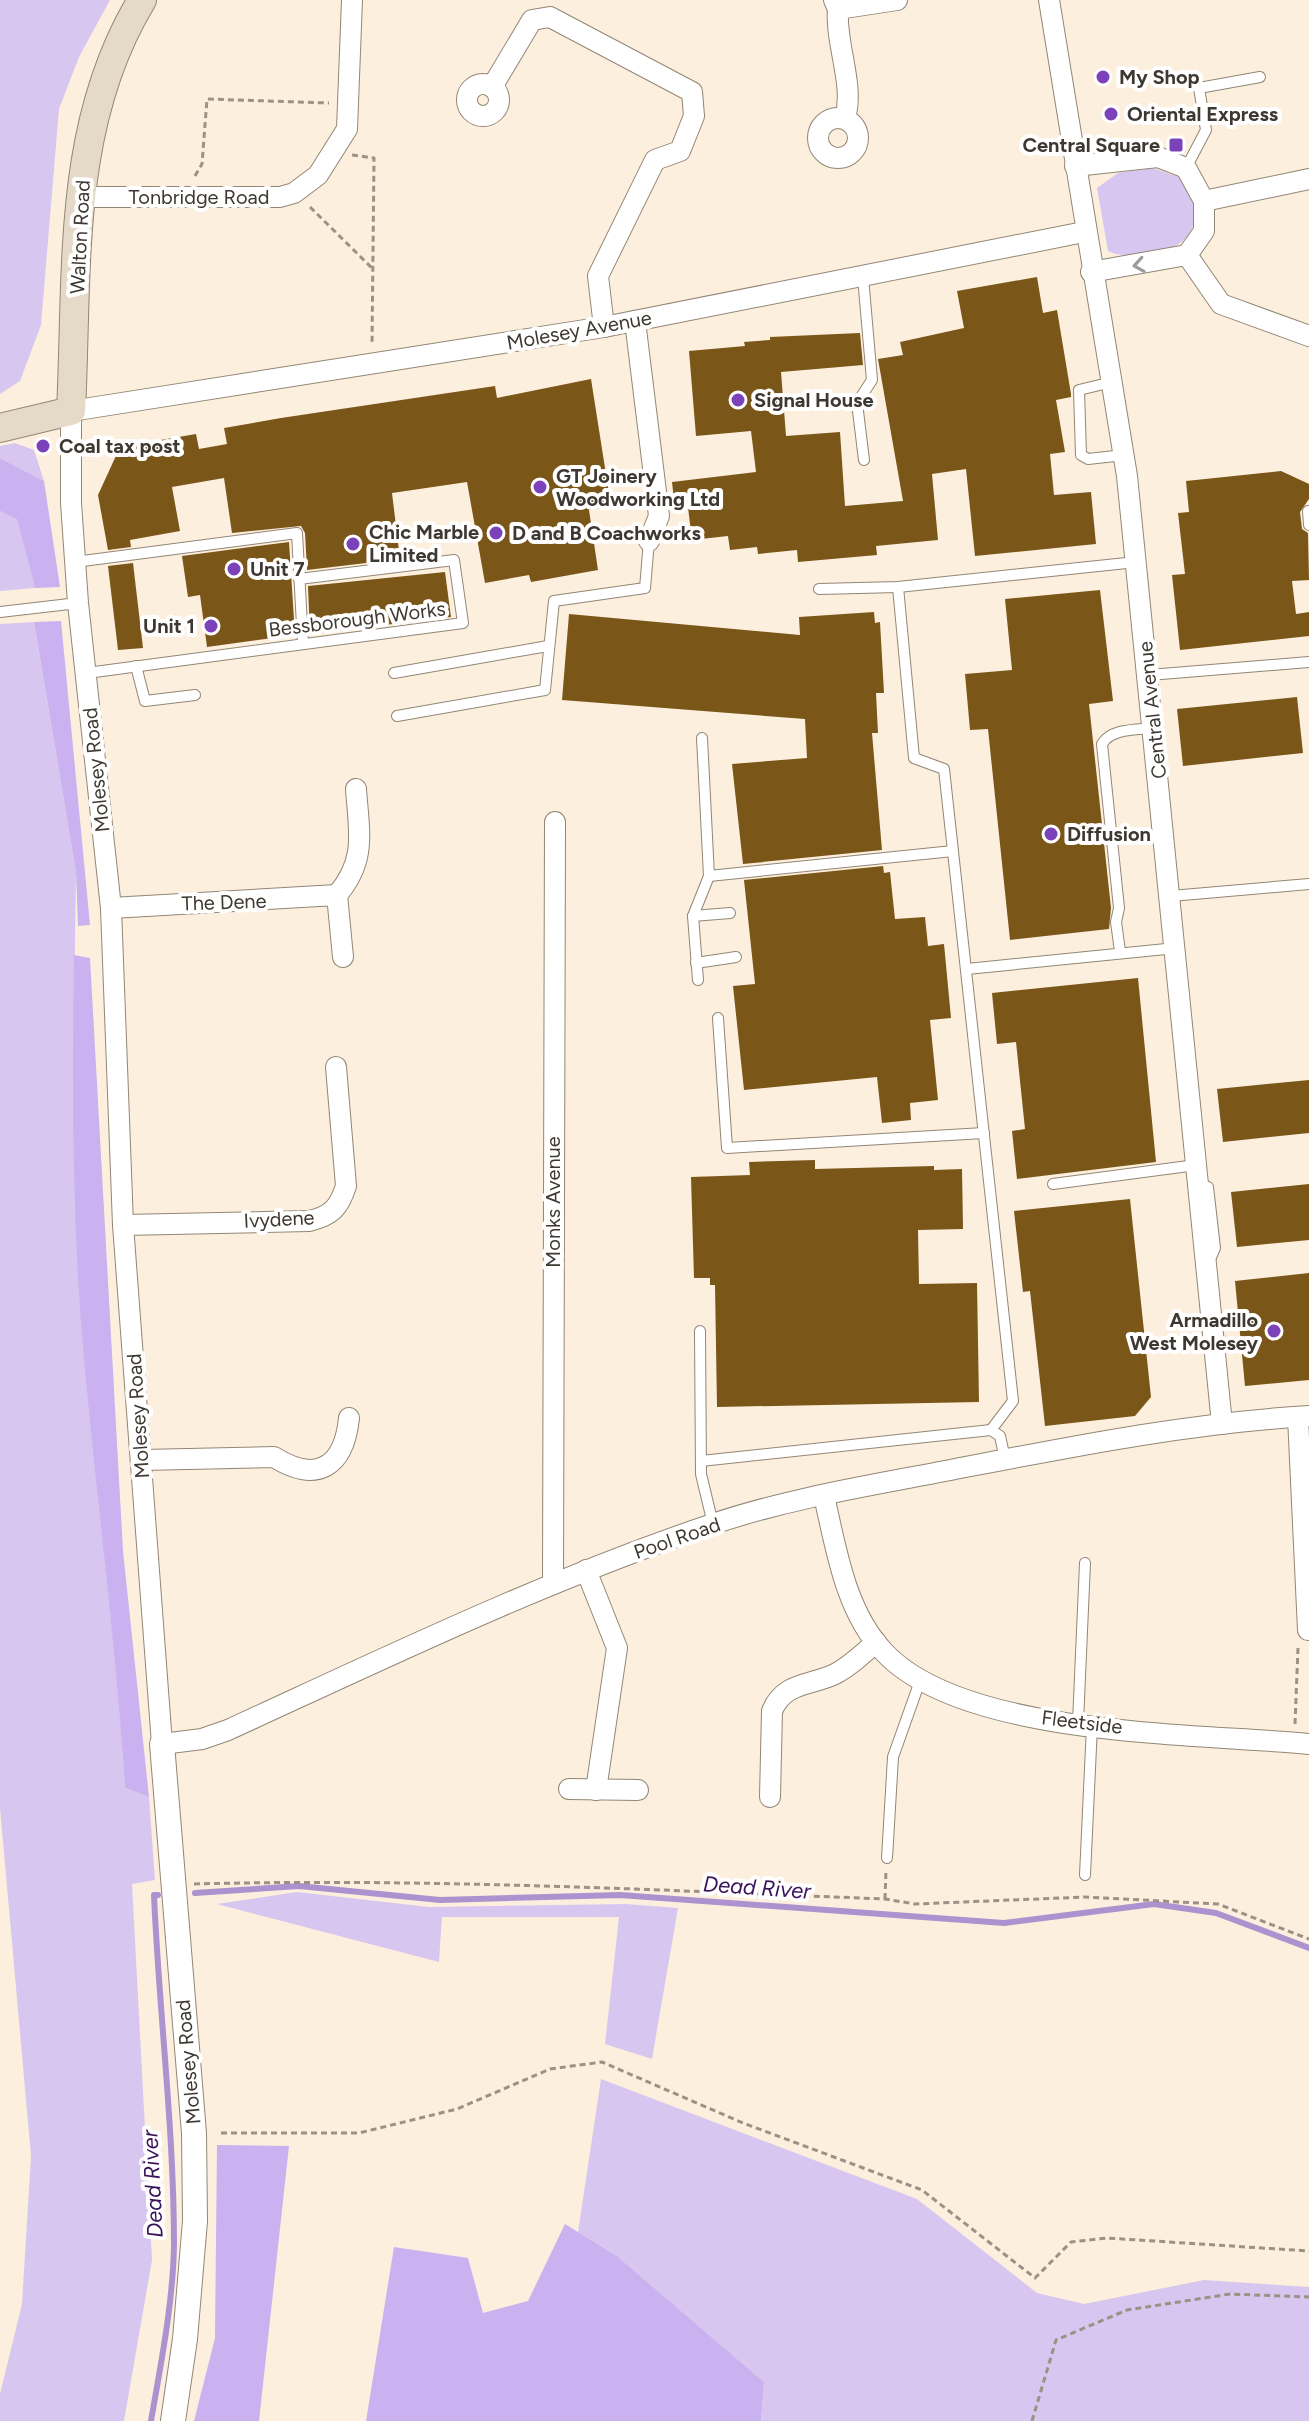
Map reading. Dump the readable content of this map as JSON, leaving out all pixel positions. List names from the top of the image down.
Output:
{
  "streets": {
    "main road": ["Walton Road"],
    "street": [
      "Tonbridge Road",
      "Molesey Avenue",
      "Central Avenue",
      "Molesey Road",
      "The Dene",
      "Monks Avenue",
      "Ivydene",
      "Pool Road",
      "Fleetside"
    ],
    "lane": ["Bessborough Works"]
  },
  "crossings": [
    ["Tonbridge Road", "Walton Road"],
    ["Walton Road", "Molesey Avenue"],
    ["Walton Road", "Molesey Road"],
    ["Molesey Avenue", "Central Avenue"],
    ["Molesey Avenue", "Molesey Road"],
    ["Bessborough Works", "Molesey Road"],
    ["Central Avenue", "Pool Road"],
    ["Molesey Road", "The Dene"],
    ["Molesey Road", "Ivydene"],
    ["Molesey Road", "Pool Road"],
    ["Monks Avenue", "Pool Road"],
    ["Pool Road", "Fleetside"]
  ],
  "water": ["Dead River"],
  "places": {
    "other": [
      "My Shop",
      "Oriental Express",
      "Signal House",
      "Coal tax post",
      "GT Joinery Woodworking Ltd",
      "D and B Coachworks",
      "Chic Marble Limited",
      "Unit 7",
      "Unit 1",
      "Diffusion",
      "Armadillo West Molesey"
    ],
    "transit": ["Central Square"]
  }
}
